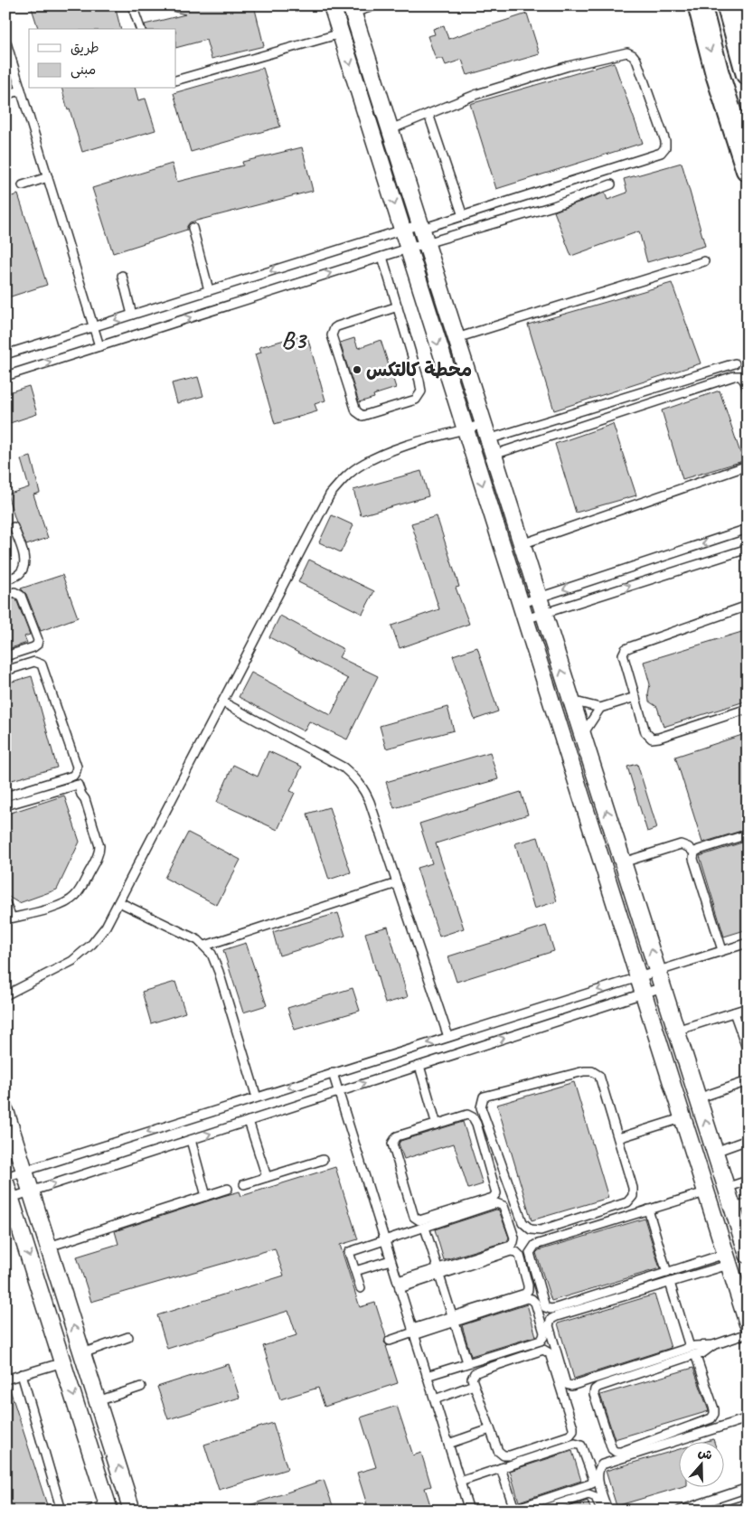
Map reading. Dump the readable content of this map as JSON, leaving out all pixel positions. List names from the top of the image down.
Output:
{
  "districts": ["B3"],
  "places": ["محطة كالتكس"],
  "legend": ["طريق", "مبنى"],
  "north": "top"
}
